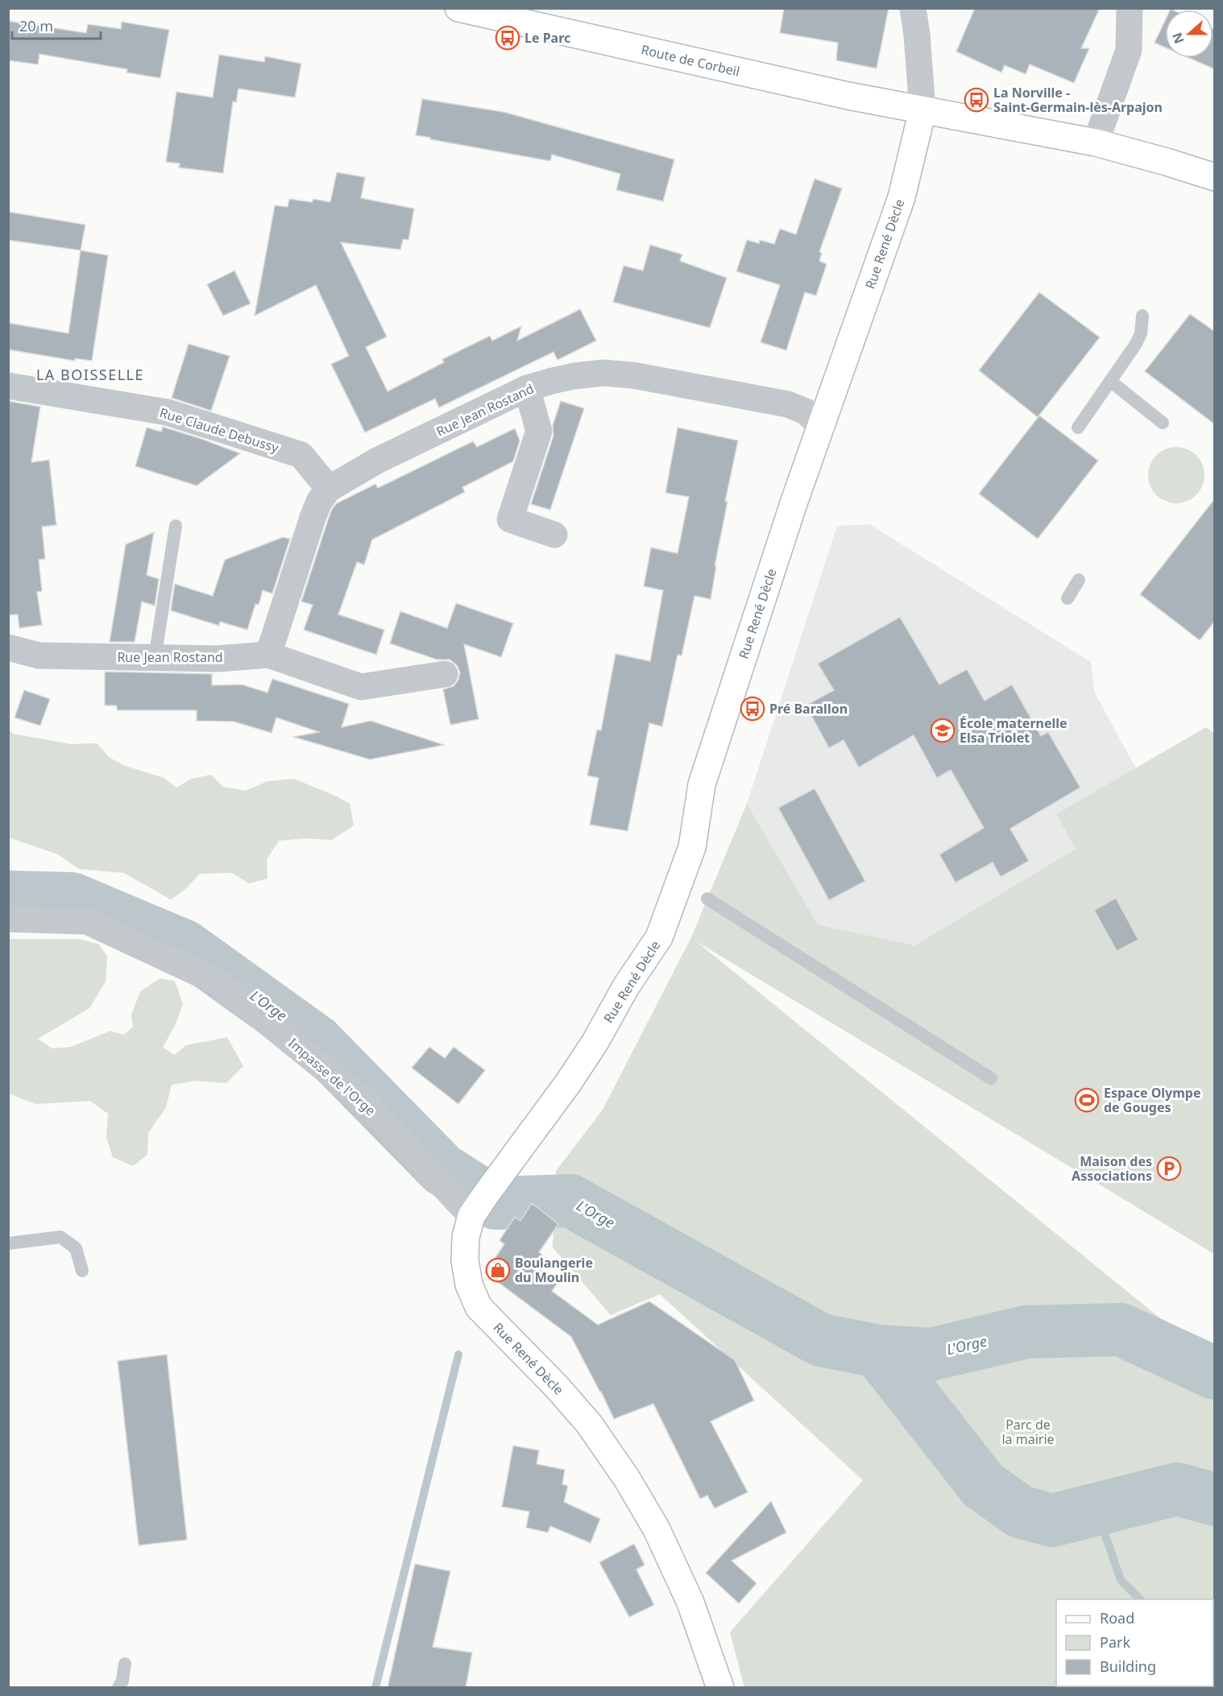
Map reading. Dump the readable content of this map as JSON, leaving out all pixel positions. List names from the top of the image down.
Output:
{
  "streets": {
    "street": [
      "Route de Corbeil",
      "Rue René Dècle",
      "Rue Jean Rostand",
      "Rue Claude Debussy",
      "Impasse de l'Orge"
    ]
  },
  "crossings": [
    ["Route de Corbeil", "Rue René Dècle"],
    ["Rue René Dècle", "Rue Jean Rostand"],
    ["Rue René Dècle", "Impasse de l'Orge"],
    ["Rue Jean Rostand", "Rue Claude Debussy"]
  ],
  "districts": ["LA BOISSELLE"],
  "water": ["L'Orge"],
  "parks": ["Parc de la mairie"],
  "places": {
    "bus stop": ["Le Parc", "La Norville - Saint-Germain-lès-Arpajon", "Pré Barallon"],
    "school or university": ["École maternelle Elsa Triolet"],
    "sports": ["Espace Olympe de Gouges"],
    "parking": ["Maison des Associations"],
    "shop": ["Boulangerie du Moulin"]
  },
  "legend": ["Road", "Park", "Building"],
  "scale_bar": "20 m",
  "north": "left"
}
